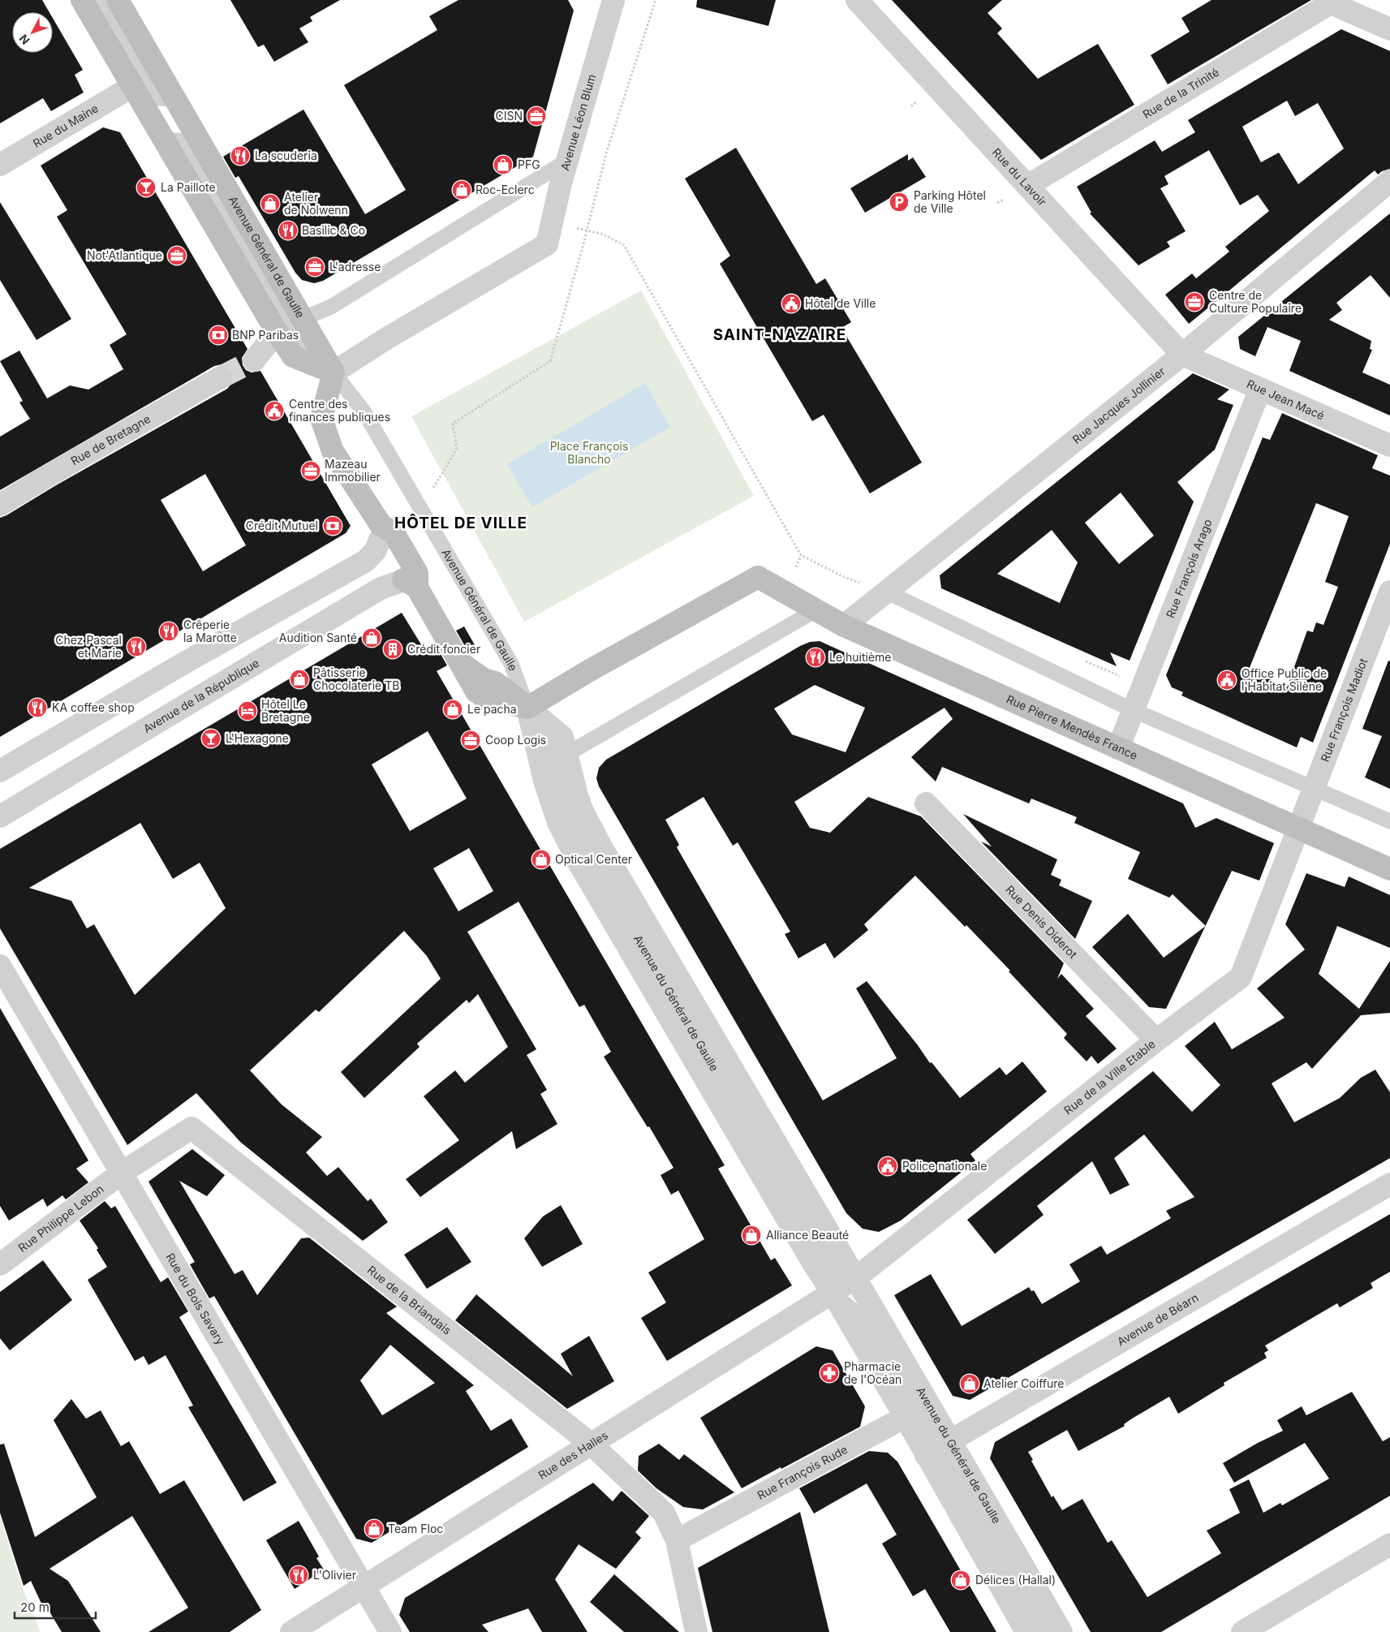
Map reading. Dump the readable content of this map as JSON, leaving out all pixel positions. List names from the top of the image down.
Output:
{
  "streets": {
    "main road": ["Avenue Général de Gaulle", "Rue Pierre Mendès France"],
    "street": [
      "Rue de la Trinité",
      "Avenue Léon Blum",
      "Rue du Maine",
      "Rue du Lavoir",
      "Rue Jean Macé",
      "Rue Jacques Jollinier",
      "Rue de Bretagne",
      "Rue François Arago",
      "Avenue de la République",
      "Rue François Madiot",
      "Rue Denis Diderot",
      "Avenue du Général de Gaulle",
      "Rue de la Ville Etable",
      "Rue Philippe Lebon",
      "Rue du Bois Savary",
      "Rue de la Briandais",
      "Avenue de Béarn",
      "Rue des Halles",
      "Rue François Rude"
    ]
  },
  "crossings": [
    ["Rue de la Trinité", "Rue du Lavoir"],
    ["Avenue Léon Blum", "Avenue Général de Gaulle"],
    ["Rue du Maine", "Avenue Général de Gaulle"],
    ["Rue du Lavoir", "Rue Jean Macé"],
    ["Rue du Lavoir", "Rue Jacques Jollinier"],
    ["Avenue Général de Gaulle", "Rue Pierre Mendès France"],
    ["Avenue Général de Gaulle", "Avenue du Général de Gaulle"],
    ["Rue Jean Macé", "Rue Jacques Jollinier"],
    ["Rue Jean Macé", "Rue François Arago"],
    ["Rue Jacques Jollinier", "Rue Pierre Mendès France"],
    ["Rue François Arago", "Rue Pierre Mendès France"],
    ["Rue François Madiot", "Rue Pierre Mendès France"],
    ["Rue François Madiot", "Rue de la Ville Etable"],
    ["Rue Pierre Mendès France", "Avenue du Général de Gaulle"],
    ["Rue Pierre Mendès France", "Rue de la Ville Etable"],
    ["Rue Denis Diderot", "Rue de la Ville Etable"],
    ["Avenue du Général de Gaulle", "Rue de la Ville Etable"],
    ["Avenue du Général de Gaulle", "Avenue de Béarn"],
    ["Avenue du Général de Gaulle", "Rue des Halles"],
    ["Avenue du Général de Gaulle", "Rue François Rude"],
    ["Rue de la Ville Etable", "Rue des Halles"],
    ["Rue Philippe Lebon", "Rue du Bois Savary"],
    ["Rue Philippe Lebon", "Rue de la Briandais"],
    ["Rue du Bois Savary", "Rue de la Briandais"],
    ["Rue du Bois Savary", "Rue des Halles"],
    ["Rue de la Briandais", "Rue des Halles"],
    ["Rue de la Briandais", "Rue François Rude"]
  ],
  "districts": ["SAINT-NAZAIRE", "HÔTEL DE VILLE"],
  "parks": ["Place François Blancho"],
  "places": {
    "office": [
      "CISN",
      "Not'Atlantique",
      "L'adresse",
      "Centre de Culture Populaire",
      "Mazeau Immobilier",
      "Coop Logis"
    ],
    "restaurant": [
      "La scuderia",
      "Basilic & Co",
      "Crêperie la Marotte",
      "Chez Pascal et Marie",
      "Le huitième",
      "KA coffee shop",
      "L'Olivier"
    ],
    "shop": [
      "PFG",
      "Roc-Eclerc",
      "Atelier de Nolwenn",
      "Audition Santé",
      "Pâtisserie Chocolaterie TB",
      "Le pacha",
      "Optical Center",
      "Alliance Beauté",
      "Atelier Coiffure",
      "Team Floc",
      "Délices (Hallal)"
    ],
    "bar": ["La Paillote", "L'Hexagone"],
    "parking": ["Parking Hôtel de Ville"],
    "public building": [
      "Hôtel de Ville",
      "Centre des finances publiques",
      "Office Public de l'Habitat Silène",
      "Police nationale"
    ],
    "bank": ["BNP Paribas", "Crédit Mutuel"],
    "building": ["Crédit foncier"],
    "hotel": ["Hôtel Le Bretagne"],
    "pharmacy": ["Pharmacie de l'Océan"]
  },
  "scale_bar": "20 m",
  "north": "bottom left"
}
